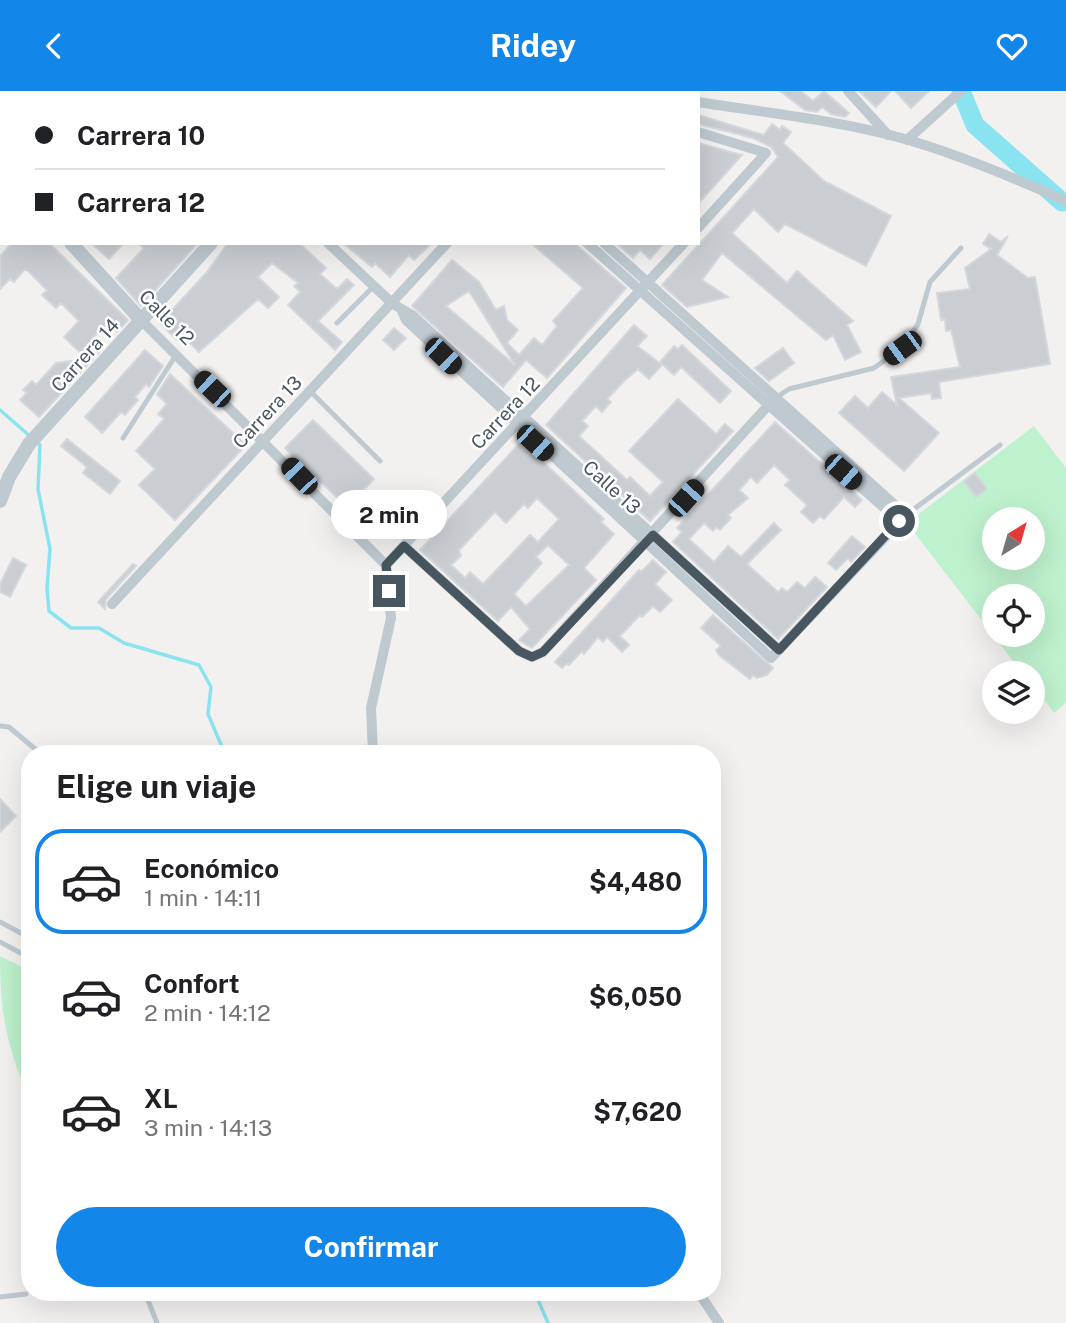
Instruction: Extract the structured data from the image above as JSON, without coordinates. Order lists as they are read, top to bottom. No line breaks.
{"streets":{"street":["Calle 12","Carrera 14","Carrera 13","Carrera 12","Calle 13"]},"crossings":[["Calle 12","Carrera 14"],["Calle 12","Carrera 13"],["Calle 12","Carrera 12"],["Carrera 13","Calle 13"],["Carrera 12","Calle 13"]],"north":"top right","page":{"header":"Ridey","banner":["Carrera 10","Carrera 12"],"bubble":"2 min","heading":"Elige un viaje","list":[{"name":"Económico","note":"1 min · 14:11","value":"$4,480"},{"name":"Confort","note":"2 min · 14:12","value":"$6,050"},{"name":"XL","note":"3 min · 14:13","value":"$7,620"}],"buttons":"Confirmar"}}
